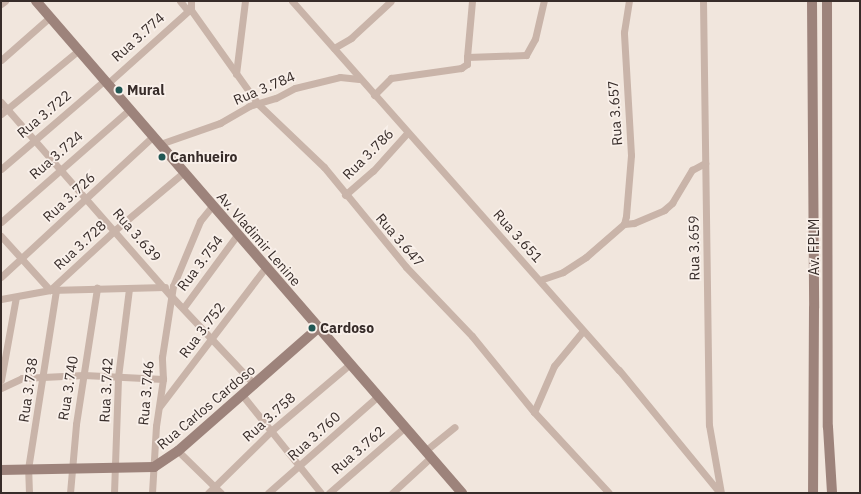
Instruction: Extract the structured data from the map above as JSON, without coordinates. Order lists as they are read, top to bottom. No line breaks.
{"streets":{"main road":["Av. Vladimir Lenine","Av. FPLM","Rua Carlos Cardoso"],"street":["Rua 3.774","Rua 3.784","Rua 3.657","Rua 3.722","Rua 3.786","Rua 3.724","Rua 3.726","Rua 3.639","Rua 3.651","Rua 3.647","Rua 3.728","Rua 3.659","Rua 3.754","Rua 3.752","Rua 3.740","Rua 3.738","Rua 3.742","Rua 3.746","Rua 3.758","Rua 3.760","Rua 3.762"]},"crossings":[["Rua 3.774","Rua 3.722"],["Rua 3.774","Av. Vladimir Lenine"],["Rua 3.774","Rua 3.647"],["Rua 3.784","Rua 3.651"],["Rua 3.784","Av. Vladimir Lenine"],["Rua 3.784","Rua 3.647"],["Rua 3.722","Rua 3.639"],["Rua 3.722","Av. Vladimir Lenine"],["Rua 3.786","Rua 3.651"],["Rua 3.786","Rua 3.647"],["Rua 3.724","Rua 3.639"],["Rua 3.724","Av. Vladimir Lenine"],["Rua 3.726","Rua 3.639"],["Rua 3.726","Av. Vladimir Lenine"],["Rua 3.639","Rua 3.728"],["Rua 3.639","Rua 3.754"],["Rua 3.639","Rua 3.752"],["Rua 3.639","Rua 3.746"],["Rua 3.639","Rua Carlos Cardoso"],["Rua 3.651","Rua 3.659"],["Av. Vladimir Lenine","Rua 3.728"],["Av. Vladimir Lenine","Rua 3.754"],["Av. Vladimir Lenine","Rua 3.752"],["Av. Vladimir Lenine","Rua 3.746"],["Av. Vladimir Lenine","Rua Carlos Cardoso"],["Av. Vladimir Lenine","Rua 3.758"],["Av. Vladimir Lenine","Rua 3.760"],["Av. Vladimir Lenine","Rua 3.762"],["Rua 3.728","Rua 3.738"],["Rua 3.752","Rua 3.746"],["Rua 3.740","Rua Carlos Cardoso"],["Rua 3.738","Rua Carlos Cardoso"],["Rua 3.742","Rua Carlos Cardoso"],["Rua 3.746","Rua Carlos Cardoso"]],"places":["Mural","Canhueiro","Cardoso"]}
